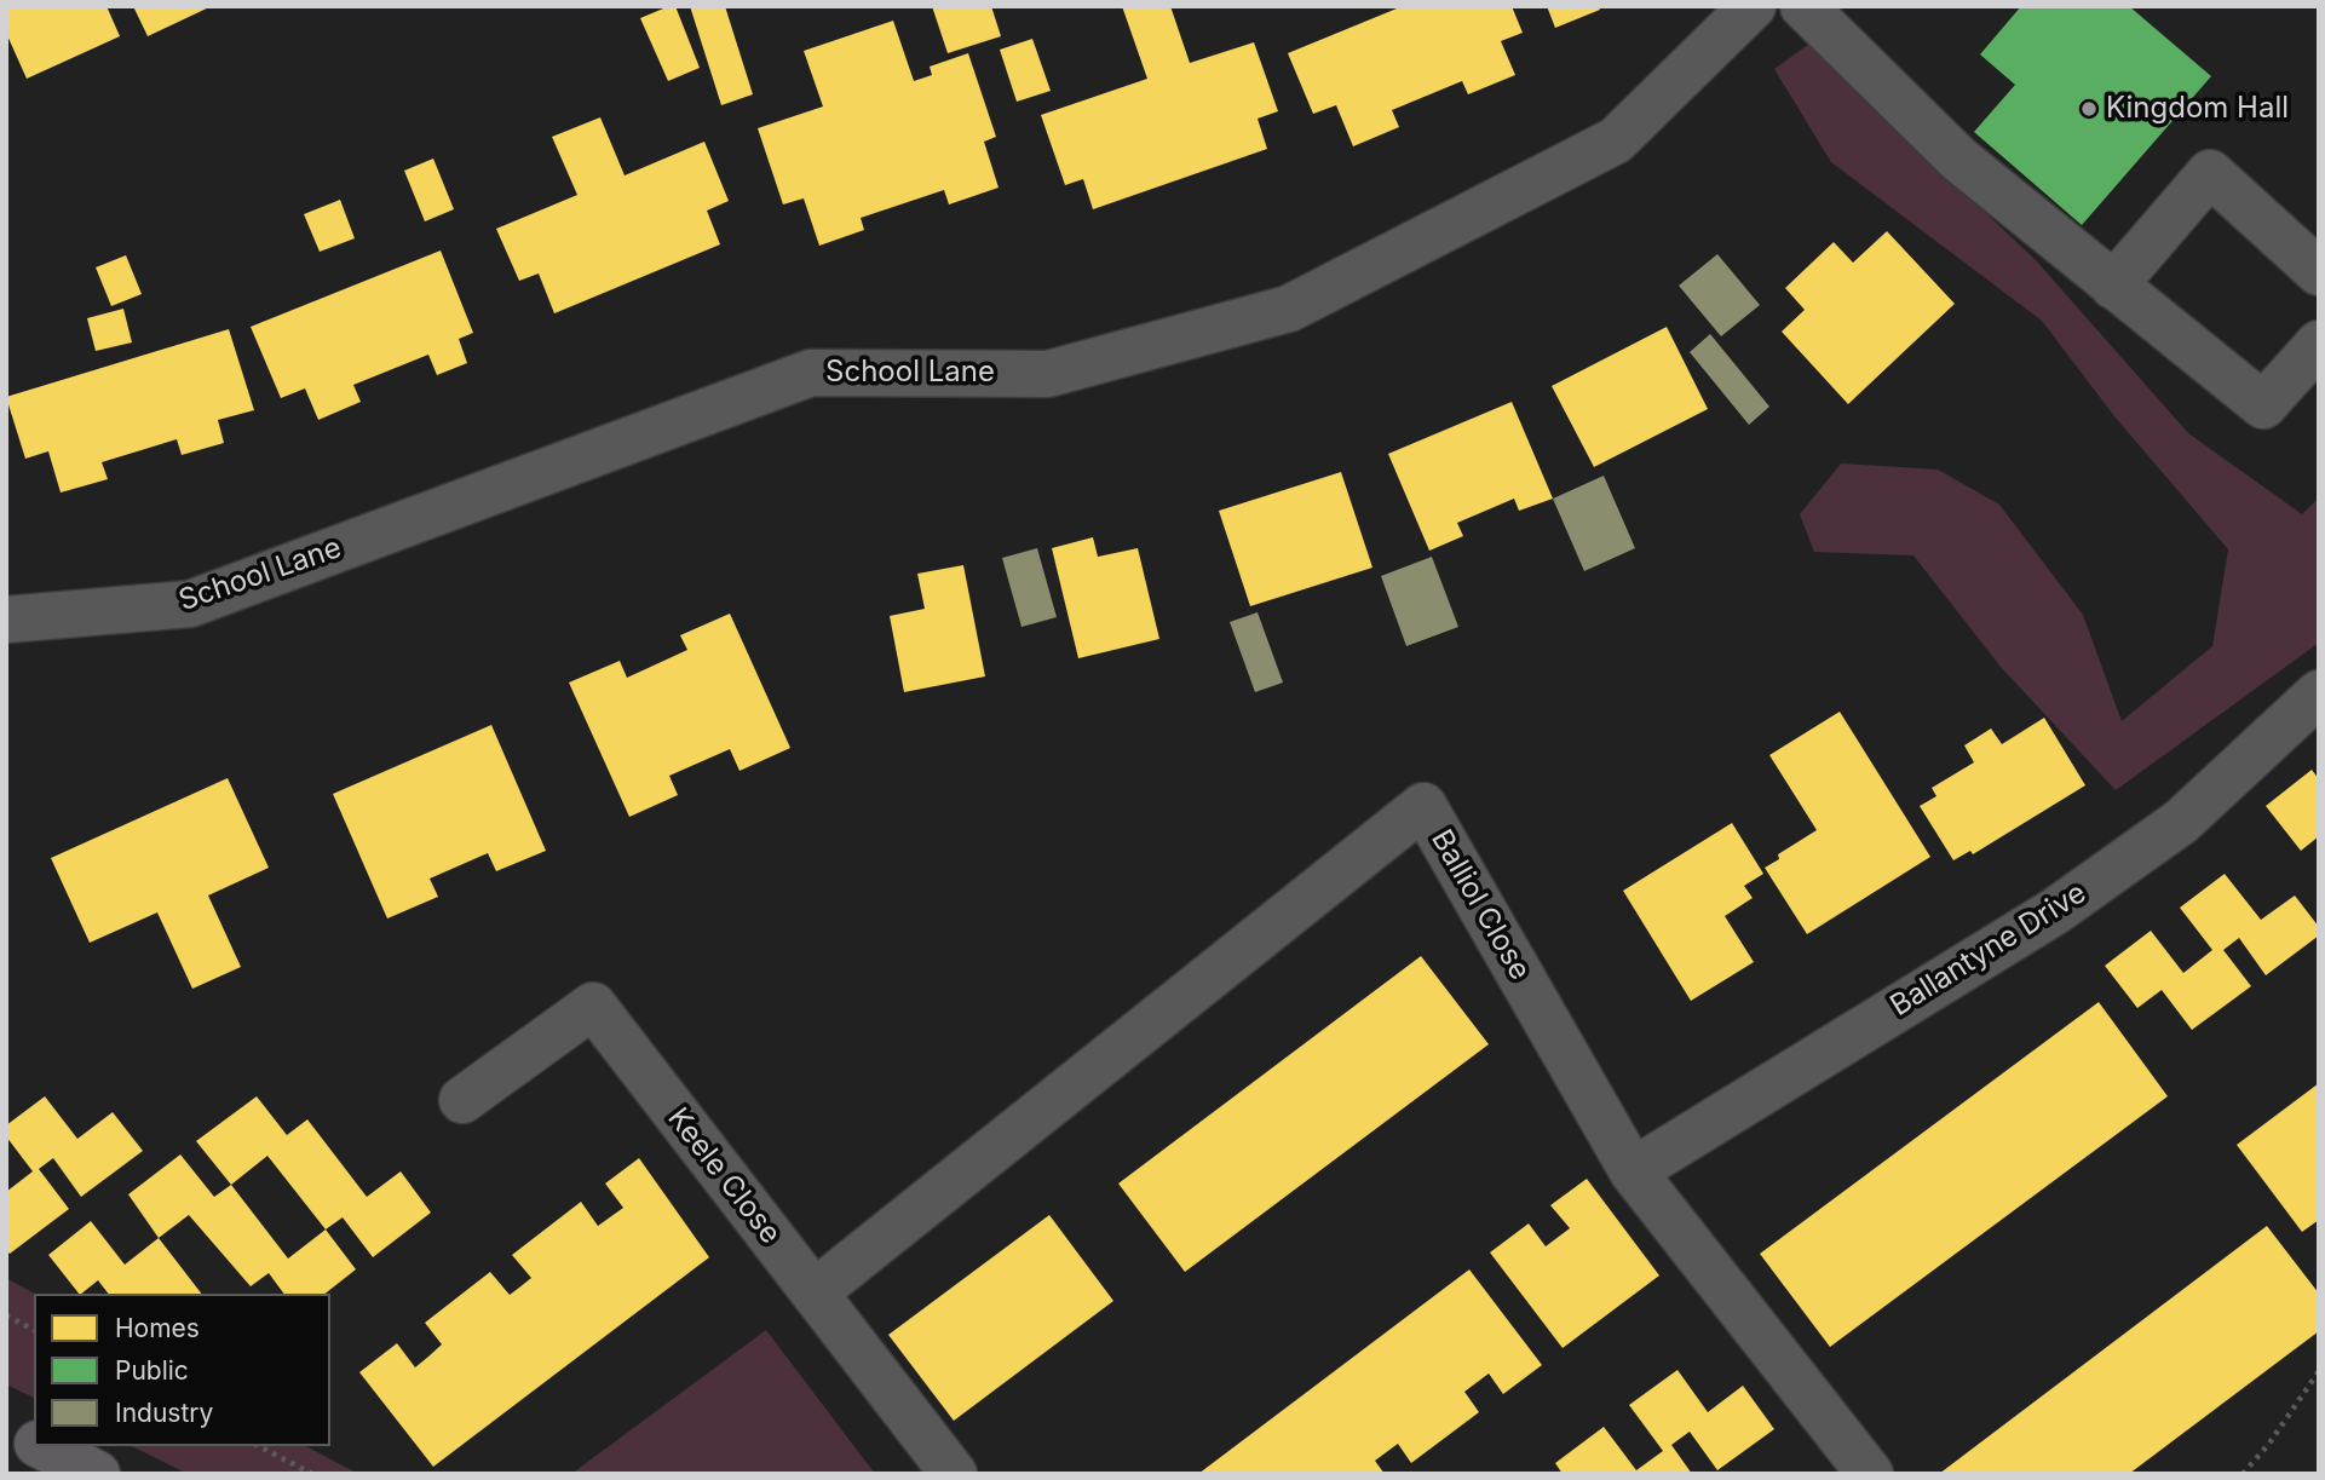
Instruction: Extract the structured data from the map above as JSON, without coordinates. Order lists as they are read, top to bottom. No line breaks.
{"streets":{"street":["School Lane","Balliol Close","Ballantyne Drive","Keele Close"]},"crossings":[["Balliol Close","Ballantyne Drive"],["Balliol Close","Keele Close"]],"places":["Kingdom Hall"],"legend":["Homes","Public","Industry"]}
